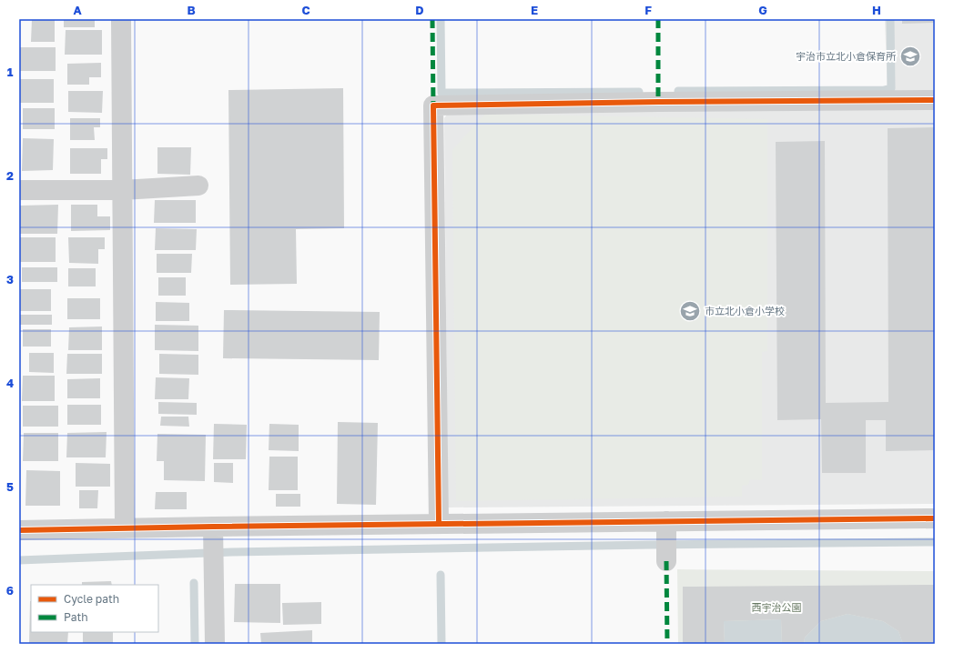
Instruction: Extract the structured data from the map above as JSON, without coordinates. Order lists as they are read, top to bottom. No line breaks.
{"parks":["西宇治公園"],"places":{"school or university":["宇治市立北小倉保育所","市立北小倉小学校"]},"legend":["Cycle path","Path"],"grid":{"columns":["A","B","C","D","E","F","G","H"],"rows":["1","2","3","4","5","6"]}}
